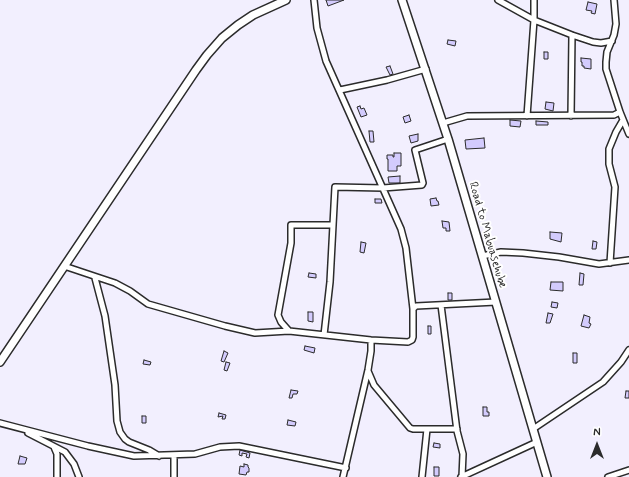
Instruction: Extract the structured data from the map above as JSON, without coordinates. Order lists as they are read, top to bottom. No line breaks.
{"streets":{"main road":["Road to Mabuasehube"]},"north":"top"}
